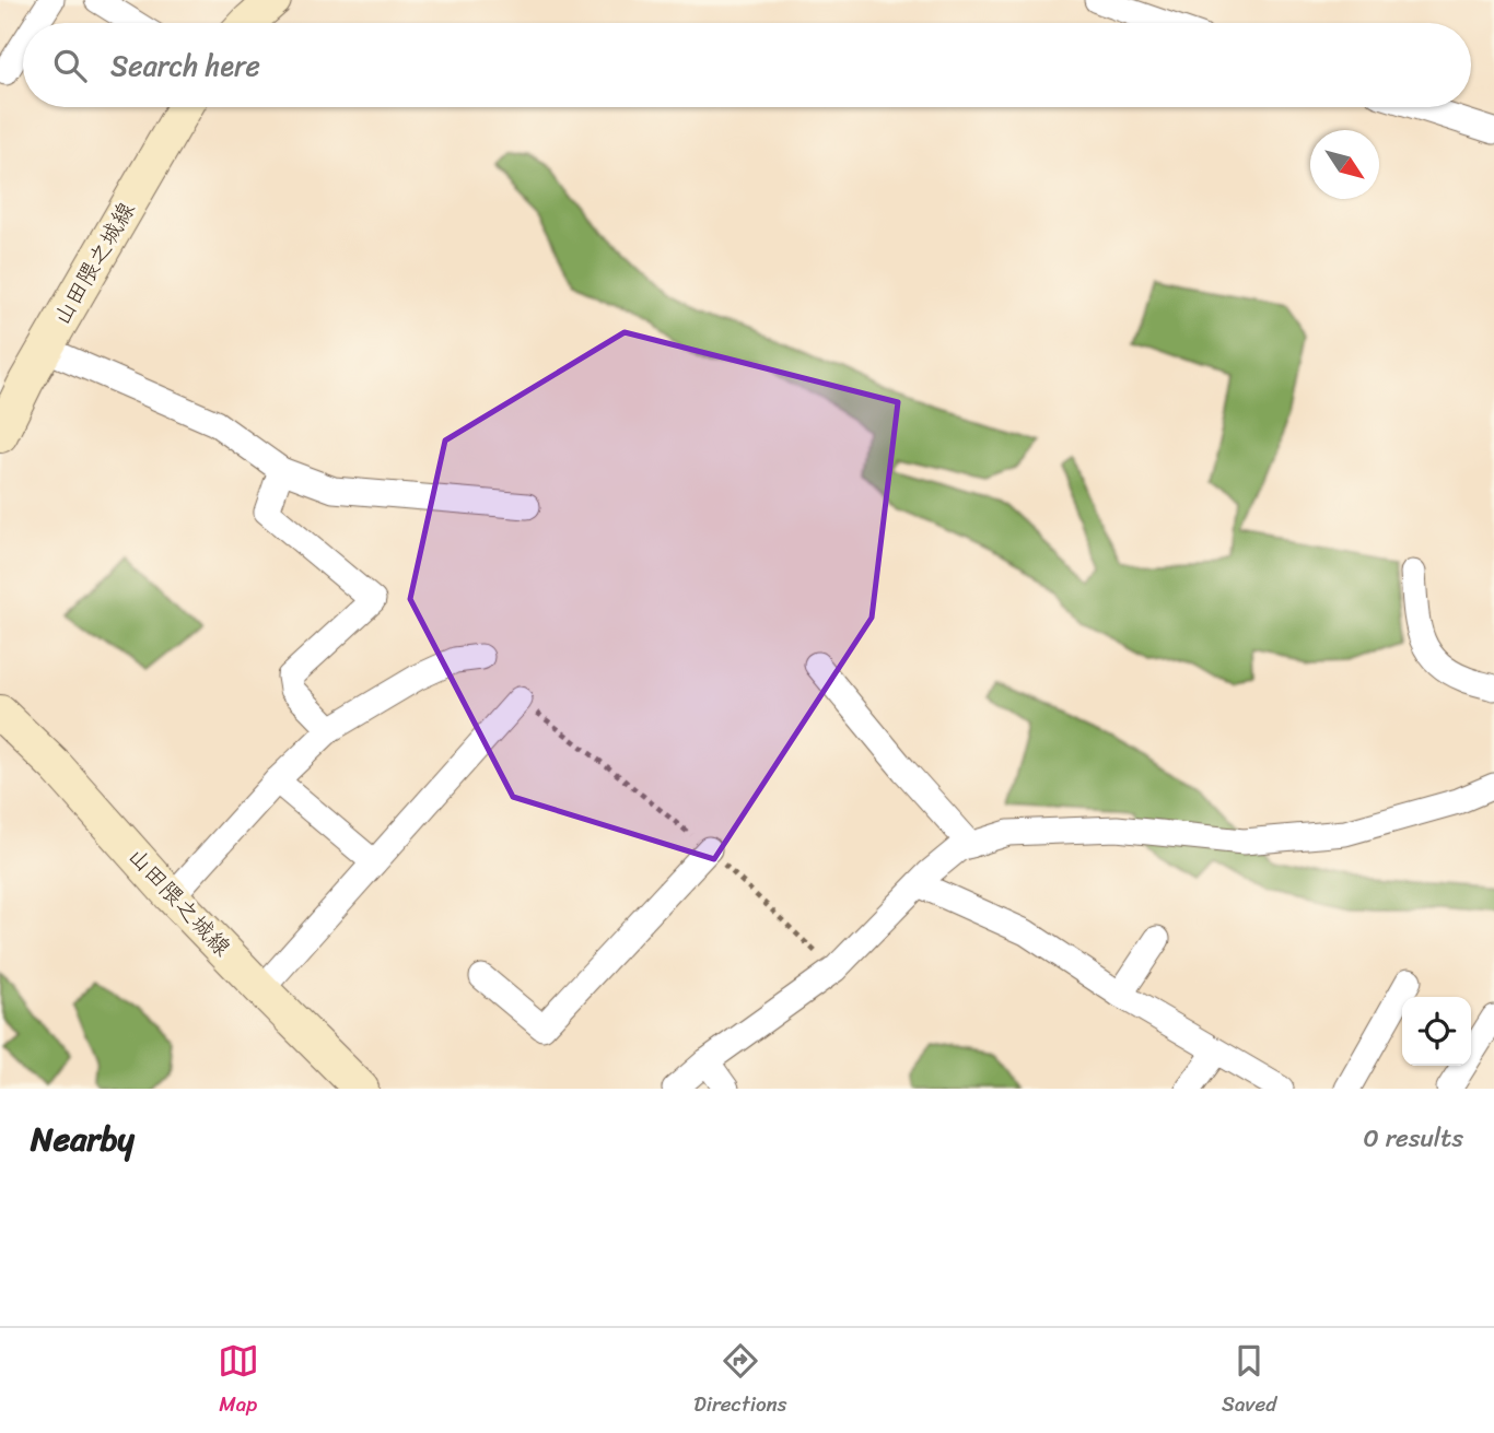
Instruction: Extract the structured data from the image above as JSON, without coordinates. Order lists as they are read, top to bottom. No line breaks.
{"streets":{"main road":["山田隈之城線"]},"north":"bottom right","page":{"search":"Search here","heading":["Nearby","0 results"],"nav":["Map","Directions","Saved"]}}
